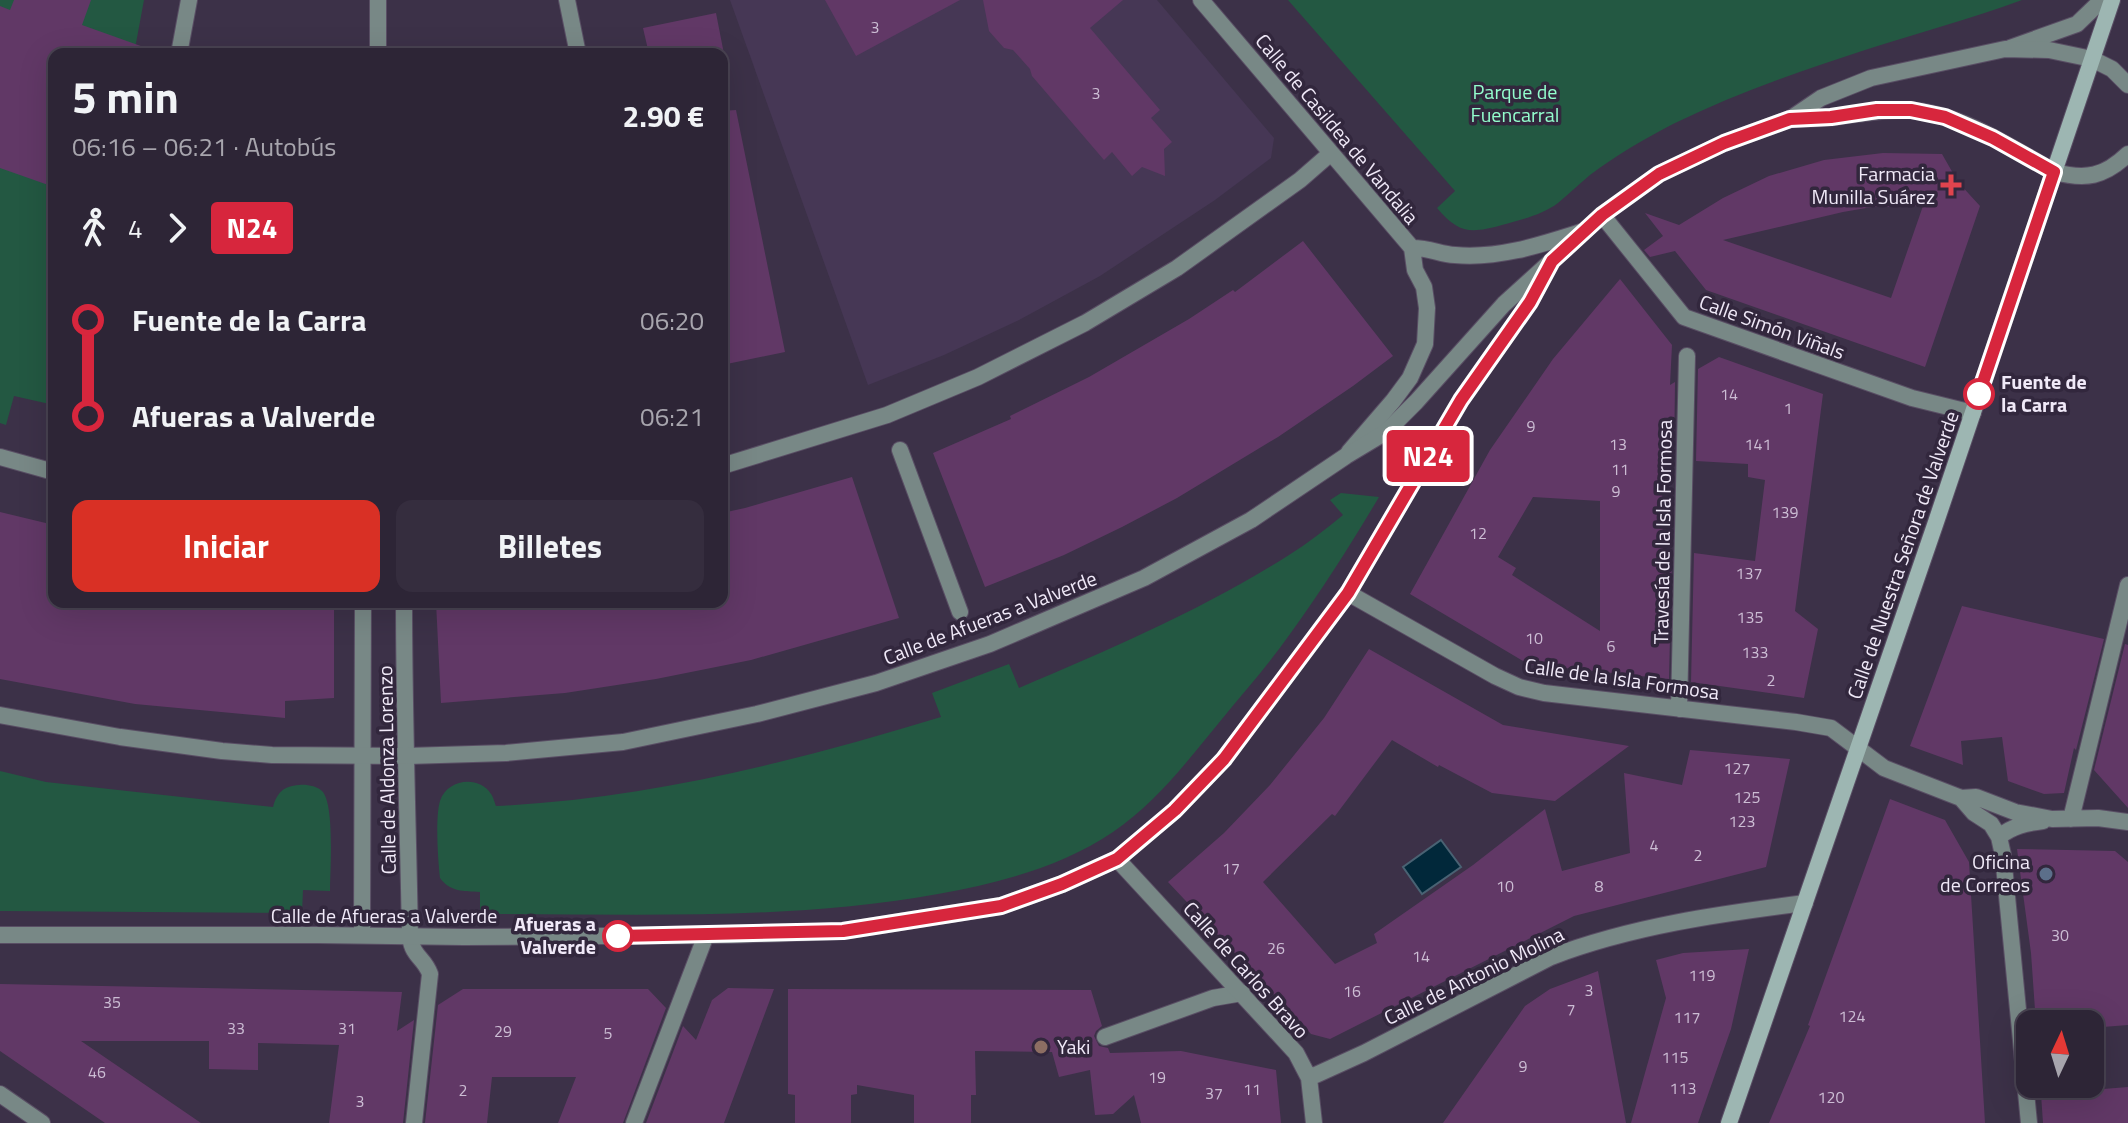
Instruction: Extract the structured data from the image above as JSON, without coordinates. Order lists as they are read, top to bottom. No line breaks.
{"streets":{"main road":["Calle de Nuestra Señora de Valverde"],"street":["Calle de Casildea de Vandalia","Calle Simón Viñals","Travesía de la Isla Formosa","Calle de Afueras a Valverde","Calle de la Isla Formosa","Calle de Aldonza Lorenzo","Calle de Carlos Bravo","Calle de Antonio Molina"]},"crossings":[["Calle de Casildea de Vandalia","Calle de Afueras a Valverde"],["Calle Simón Viñals","Calle de Nuestra Señora de Valverde"],["Calle Simón Viñals","Calle de Afueras a Valverde"],["Travesía de la Isla Formosa","Calle de la Isla Formosa"],["Calle de Nuestra Señora de Valverde","Calle de la Isla Formosa"],["Calle de Nuestra Señora de Valverde","Calle de Antonio Molina"],["Calle de Afueras a Valverde","Calle de la Isla Formosa"],["Calle de Afueras a Valverde","Calle de Aldonza Lorenzo"],["Calle de Afueras a Valverde","Calle de Carlos Bravo"],["Calle de Carlos Bravo","Calle de Antonio Molina"]],"parks":["Parque de Fuencarral"],"places":{"health":["Farmacia Munilla Suárez"],"other":["Fuente de la Carra","Oficina de Correos","Afueras a Valverde","Yaki"]},"lines":["bus line N24"],"house_numbers":["3","3","14","1","9","13","141","11","9","139","12","137","135","10","6","133","2","127","125","123","4","2","17","10","8","30","26","14","119","3","16","35","7","124","117","33","31","29","5","115","9","46","19","113","11","2","37","120","3"],"north":"top","page":{"on_map":"N24","heading":["5 min","06:16 – 06:21 · Autobús","2.90 €"],"legs":["4","N24"],"list":[{"name":"Fuente de la Carra","value":"06:20"},{"name":"Afueras a Valverde","value":"06:21"}],"buttons":["Iniciar","Billetes"]}}
